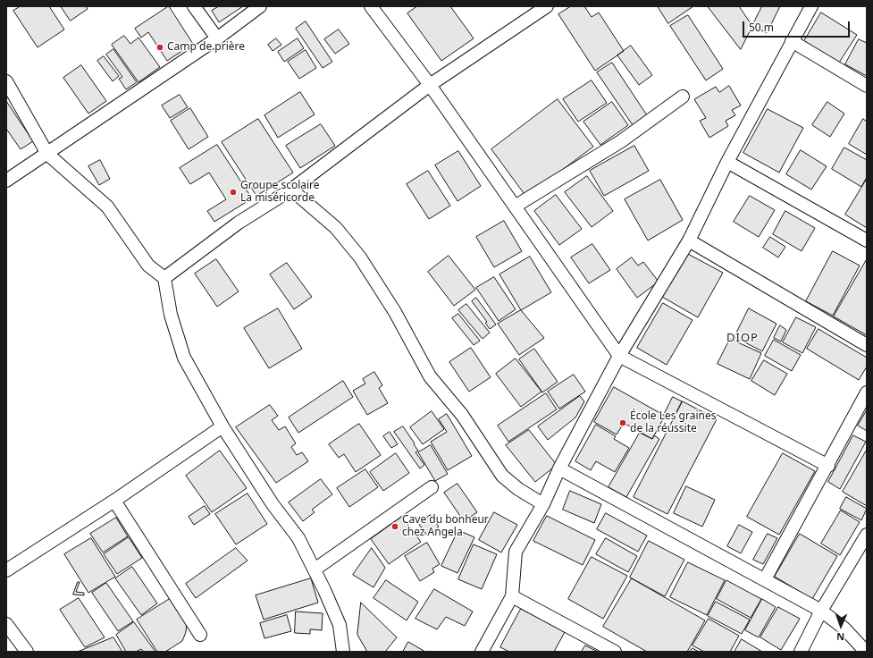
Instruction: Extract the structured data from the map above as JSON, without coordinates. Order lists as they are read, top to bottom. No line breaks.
{"districts":["DIOP"],"places":["Camp de prière","Groupe scolaire La miséricorde","École Les graines de la réussite","Cave du bonheur chez Angela"],"scale_bar":"50 m","north":"bottom"}
